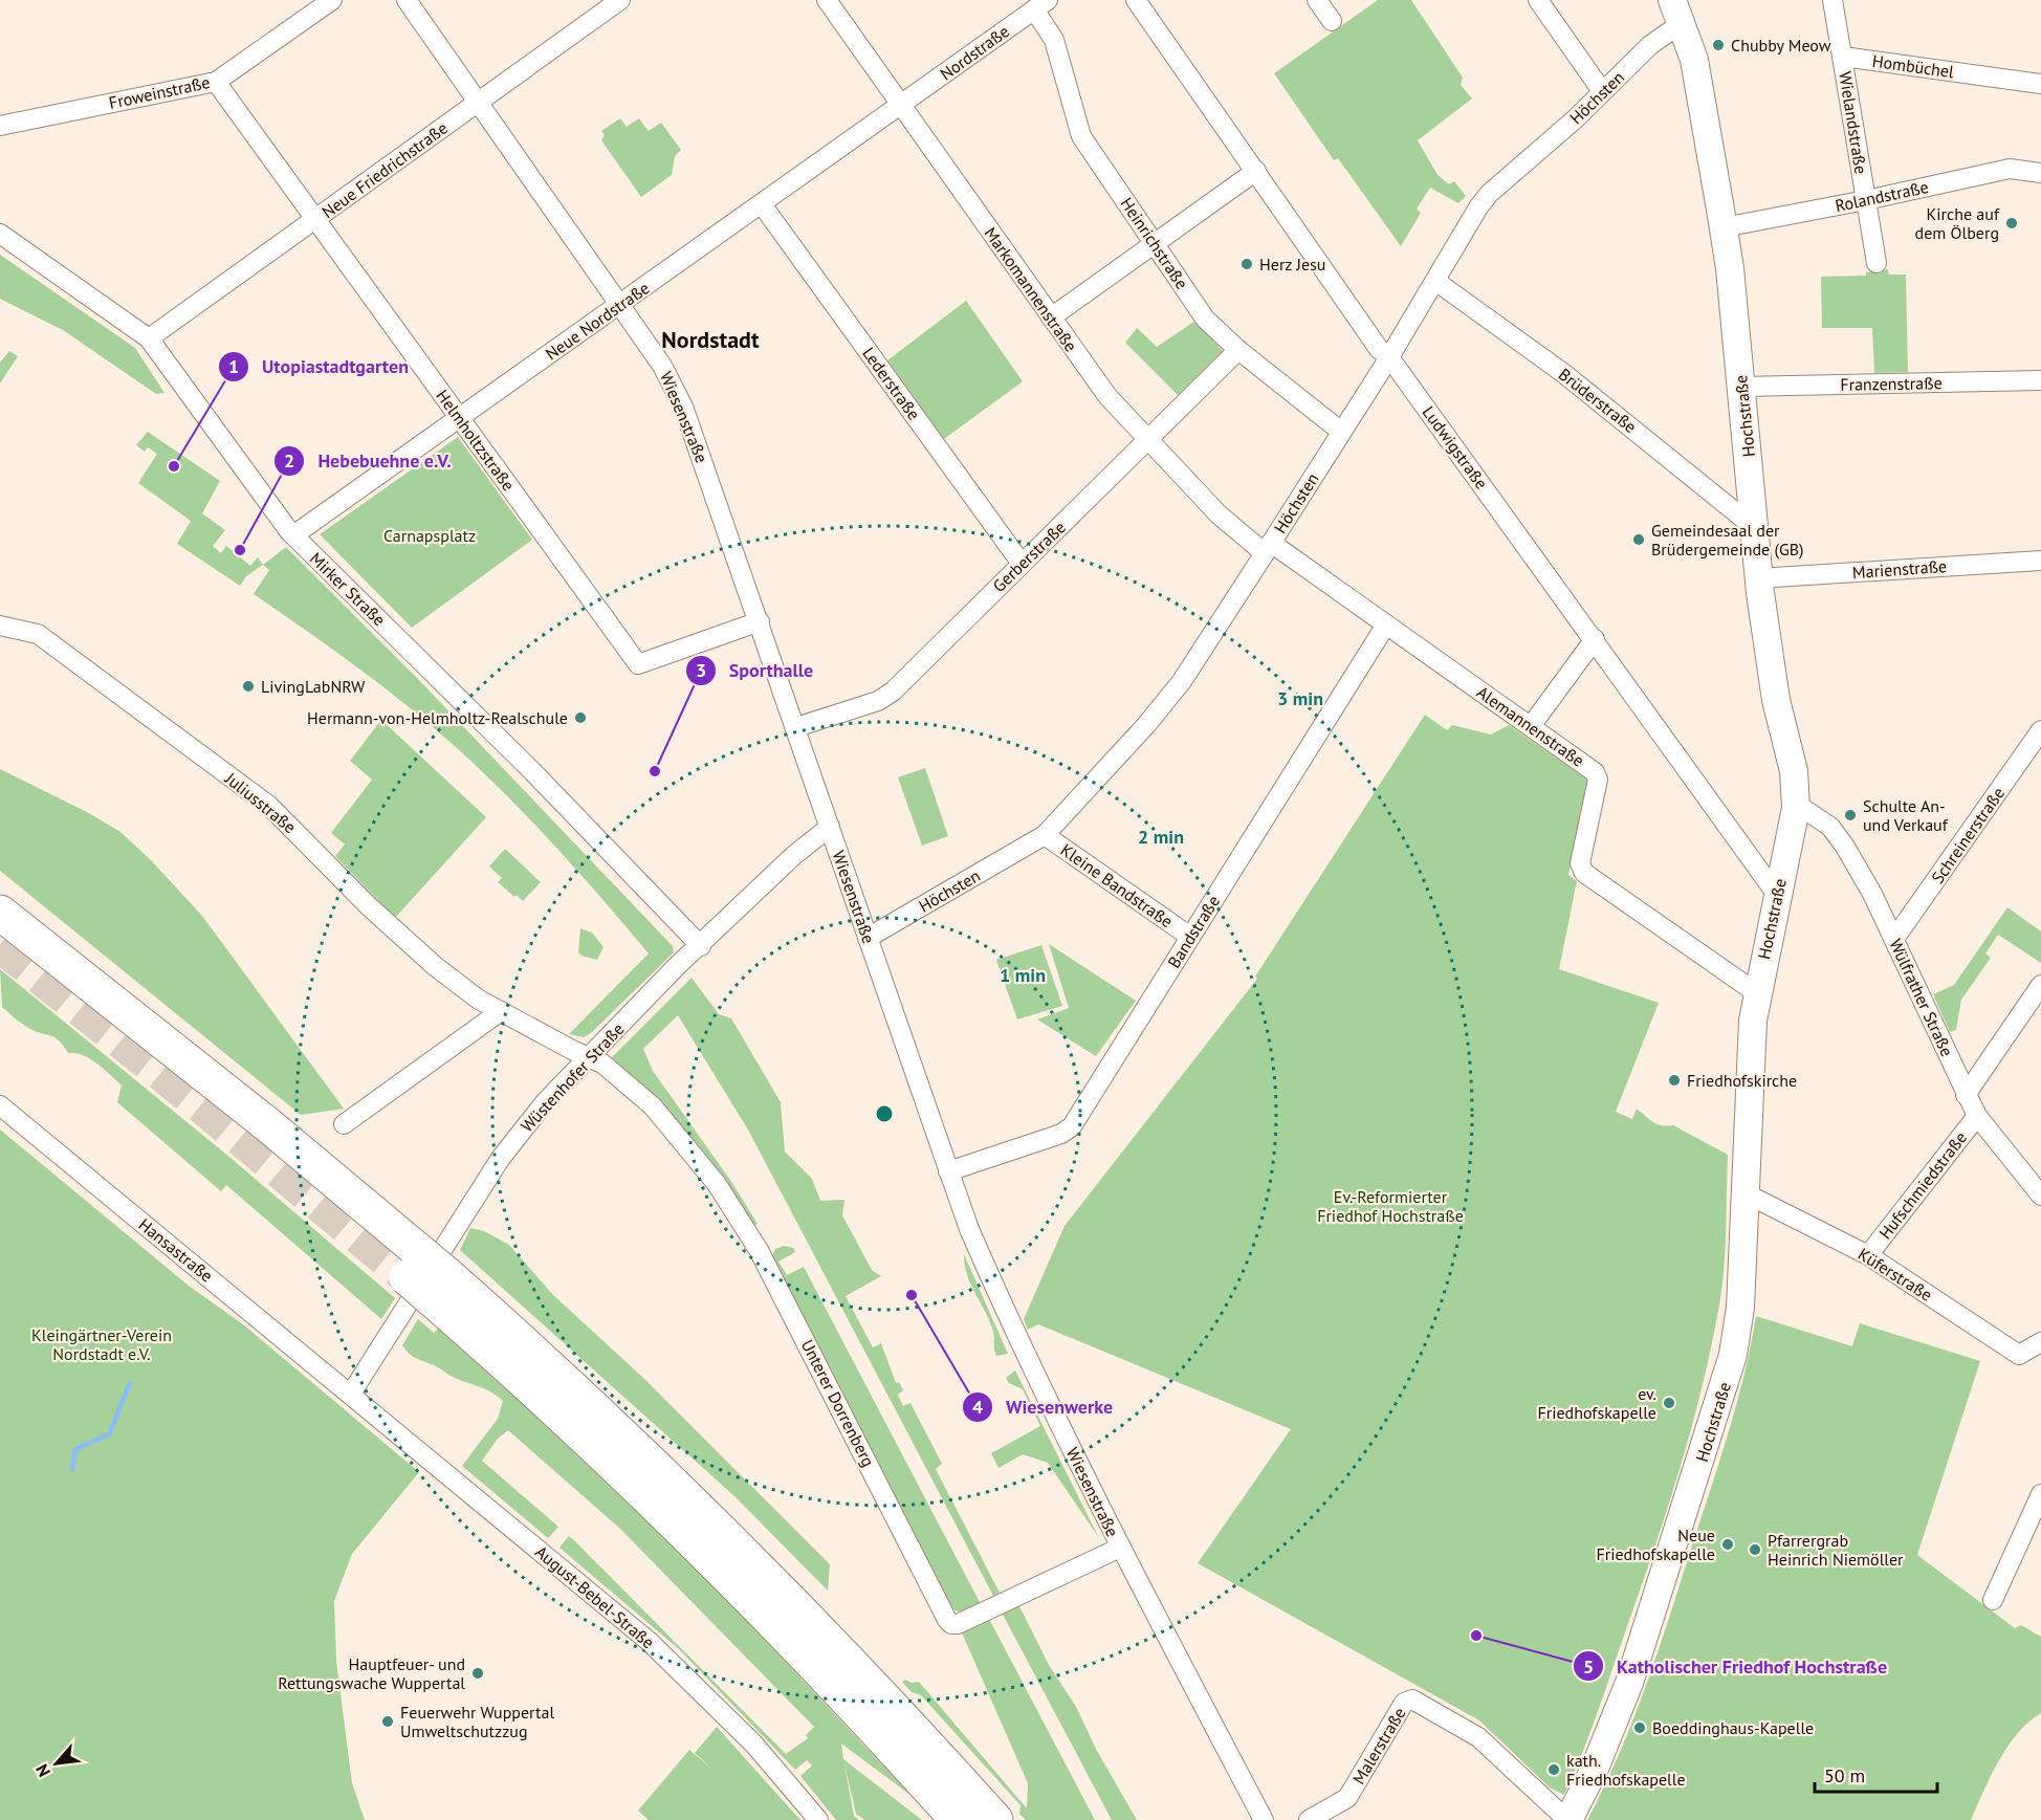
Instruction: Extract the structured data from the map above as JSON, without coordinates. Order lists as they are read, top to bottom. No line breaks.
{"streets":{"main road":["Hochstraße"],"street":["Nordstraße","Hombüchel","Froweinstraße","Höchsten","Wielandstraße","Neue Friedrichstraße","Rolandstraße","Heinrichstraße","Markomannenstraße","Neue Nordstraße","Lederstraße","Franzenstraße","Brüderstraße","Wiesenstraße","Helmholtzstraße","Ludwigstraße","Gerberstraße","Marienstraße","Mirker Straße","Alemannenstraße","Juliusstraße","Schreinerstraße","Kleine Bandstraße","Bandstraße","Wülfrather Straße","Wüstenhofer Straße","Hufschmiedstraße","Hansastraße","Küferstraße","Unterer Dorrenberg","August-Bebel-Straße","Malerstraße"]},"crossings":[["Nordstraße","Heinrichstraße"],["Nordstraße","Markomannenstraße"],["Nordstraße","Neue Nordstraße"],["Hombüchel","Wielandstraße"],["Froweinstraße","Helmholtzstraße"],["Höchsten","Heinrichstraße"],["Höchsten","Markomannenstraße"],["Höchsten","Brüderstraße"],["Höchsten","Hochstraße"],["Höchsten","Wiesenstraße"],["Höchsten","Ludwigstraße"],["Höchsten","Alemannenstraße"],["Höchsten","Kleine Bandstraße"],["Wielandstraße","Rolandstraße"],["Neue Friedrichstraße","Wiesenstraße"],["Neue Friedrichstraße","Helmholtzstraße"],["Neue Friedrichstraße","Mirker Straße"],["Rolandstraße","Hochstraße"],["Heinrichstraße","Gerberstraße"],["Markomannenstraße","Neue Nordstraße"],["Markomannenstraße","Gerberstraße"],["Markomannenstraße","Alemannenstraße"],["Neue Nordstraße","Lederstraße"],["Neue Nordstraße","Wiesenstraße"],["Neue Nordstraße","Helmholtzstraße"],["Neue Nordstraße","Mirker Straße"],["Lederstraße","Gerberstraße"],["Franzenstraße","Hochstraße"],["Brüderstraße","Hochstraße"],["Hochstraße","Ludwigstraße"],["Hochstraße","Marienstraße"],["Hochstraße","Alemannenstraße"],["Hochstraße","Wülfrather Straße"],["Hochstraße","Küferstraße"],["Hochstraße","Malerstraße"],["Wiesenstraße","Helmholtzstraße"],["Wiesenstraße","Gerberstraße"],["Wiesenstraße","Bandstraße"],["Wiesenstraße","Wüstenhofer Straße"],["Wiesenstraße","Unterer Dorrenberg"],["Mirker Straße","Wüstenhofer Straße"],["Alemannenstraße","Bandstraße"],["Juliusstraße","Wüstenhofer Straße"],["Juliusstraße","Unterer Dorrenberg"],["Schreinerstraße","Wülfrather Straße"],["Kleine Bandstraße","Bandstraße"],["Wülfrather Straße","Hufschmiedstraße"],["Wüstenhofer Straße","Hansastraße"],["Wüstenhofer Straße","Unterer Dorrenberg"],["Wüstenhofer Straße","August-Bebel-Straße"],["Hufschmiedstraße","Küferstraße"],["Hansastraße","August-Bebel-Straße"]],"districts":["Nordstadt"],"parks":["Carnapsplatz","Ev.-Reformierter Friedhof Hochstraße","Kleingärtner-Verein Nordstadt e.V."],"places":["Chubby Meow","Kirche auf dem Ölberg","Herz Jesu","Utopiastadtgarten","Gemeindesaal der Brüdergemeinde (GB)","Hebebuehne e.V.","LivingLabNRW","Hermann-von-Helmholtz-Realschule","Sporthalle","Schulte An- und Verkauf","Friedhofskirche","Wiesenwerke","ev. Friedhofskapelle","Neue Friedhofskapelle","Pfarrergrab Heinrich Niemöller","Katholischer Friedhof Hochstraße","Hauptfeuer- und Rettungswache Wuppertal","Feuerwehr Wuppertal Umweltschutzzug","Boeddinghaus-Kapelle","kath. Friedhofskapelle"],"scale_bar":"50 m","north":"bottom left","rings":["3 min","2 min","1 min"]}
